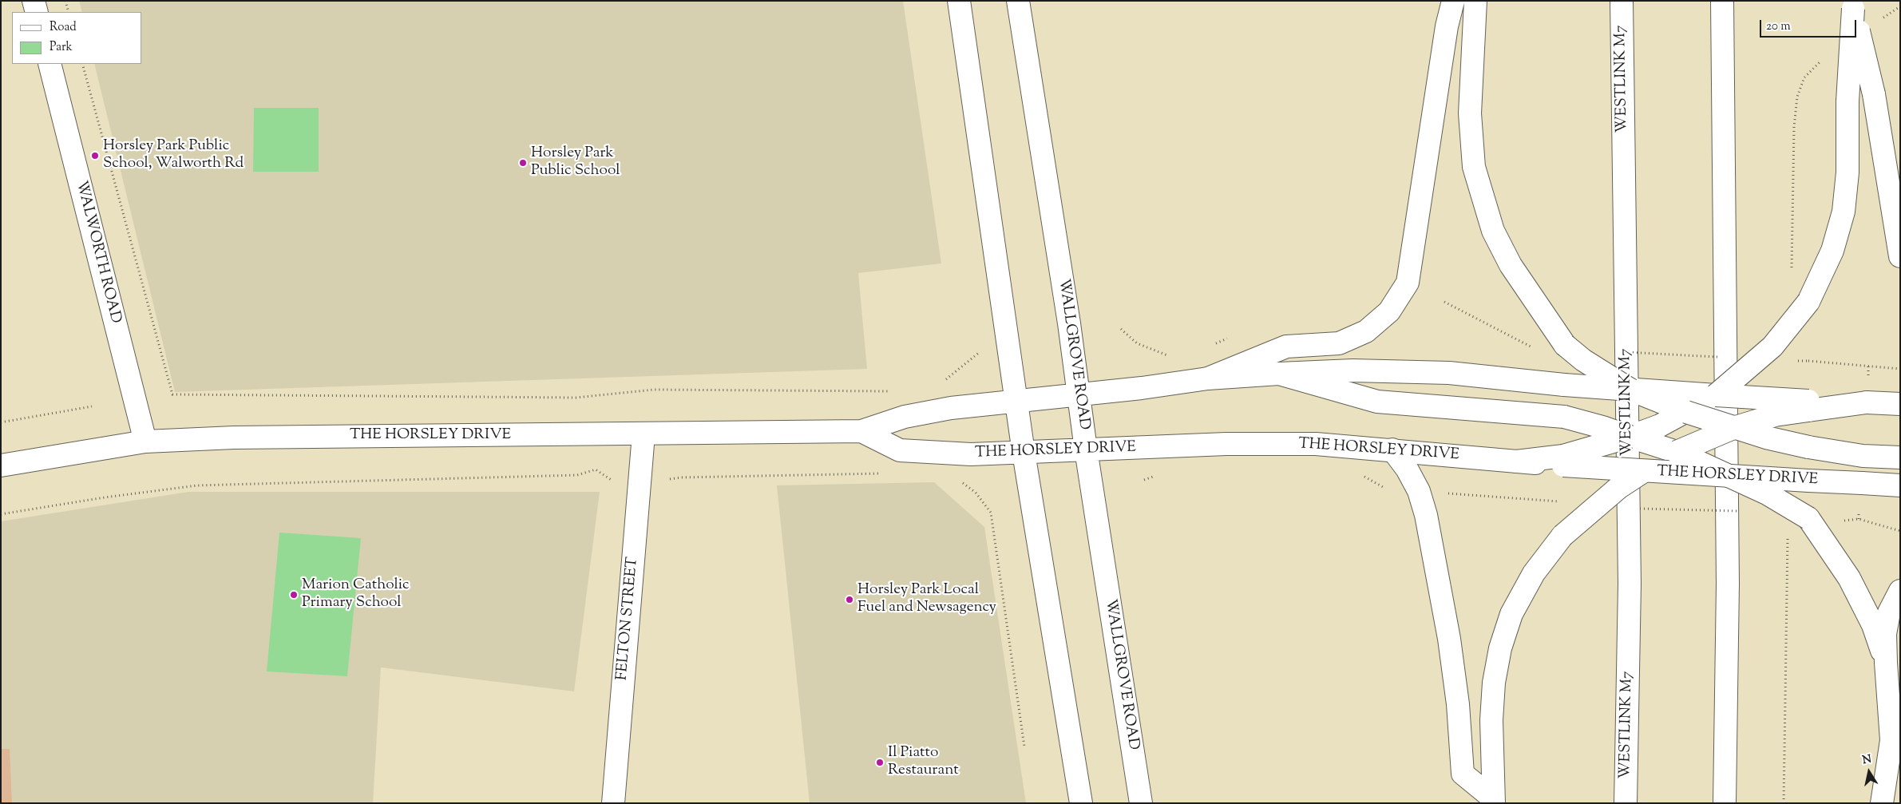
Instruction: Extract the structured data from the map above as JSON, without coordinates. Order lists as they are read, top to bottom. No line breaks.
{"streets":{"main road":["WESTLINK M7","WALWORTH ROAD","WALLGROVE ROAD","THE HORSLEY DRIVE","FELTON STREET"]},"crossings":[["WALWORTH ROAD","THE HORSLEY DRIVE"],["WALLGROVE ROAD","THE HORSLEY DRIVE"],["THE HORSLEY DRIVE","FELTON STREET"]],"places":["Horsley Park Public School, Walworth Rd","Horsley Park Public School","Marion Catholic Primary School","Horsley Park Local Fuel and Newsagency","Il Piatto Restaurant"],"legend":["Road","Park"],"scale_bar":"20 m","north":"top"}
